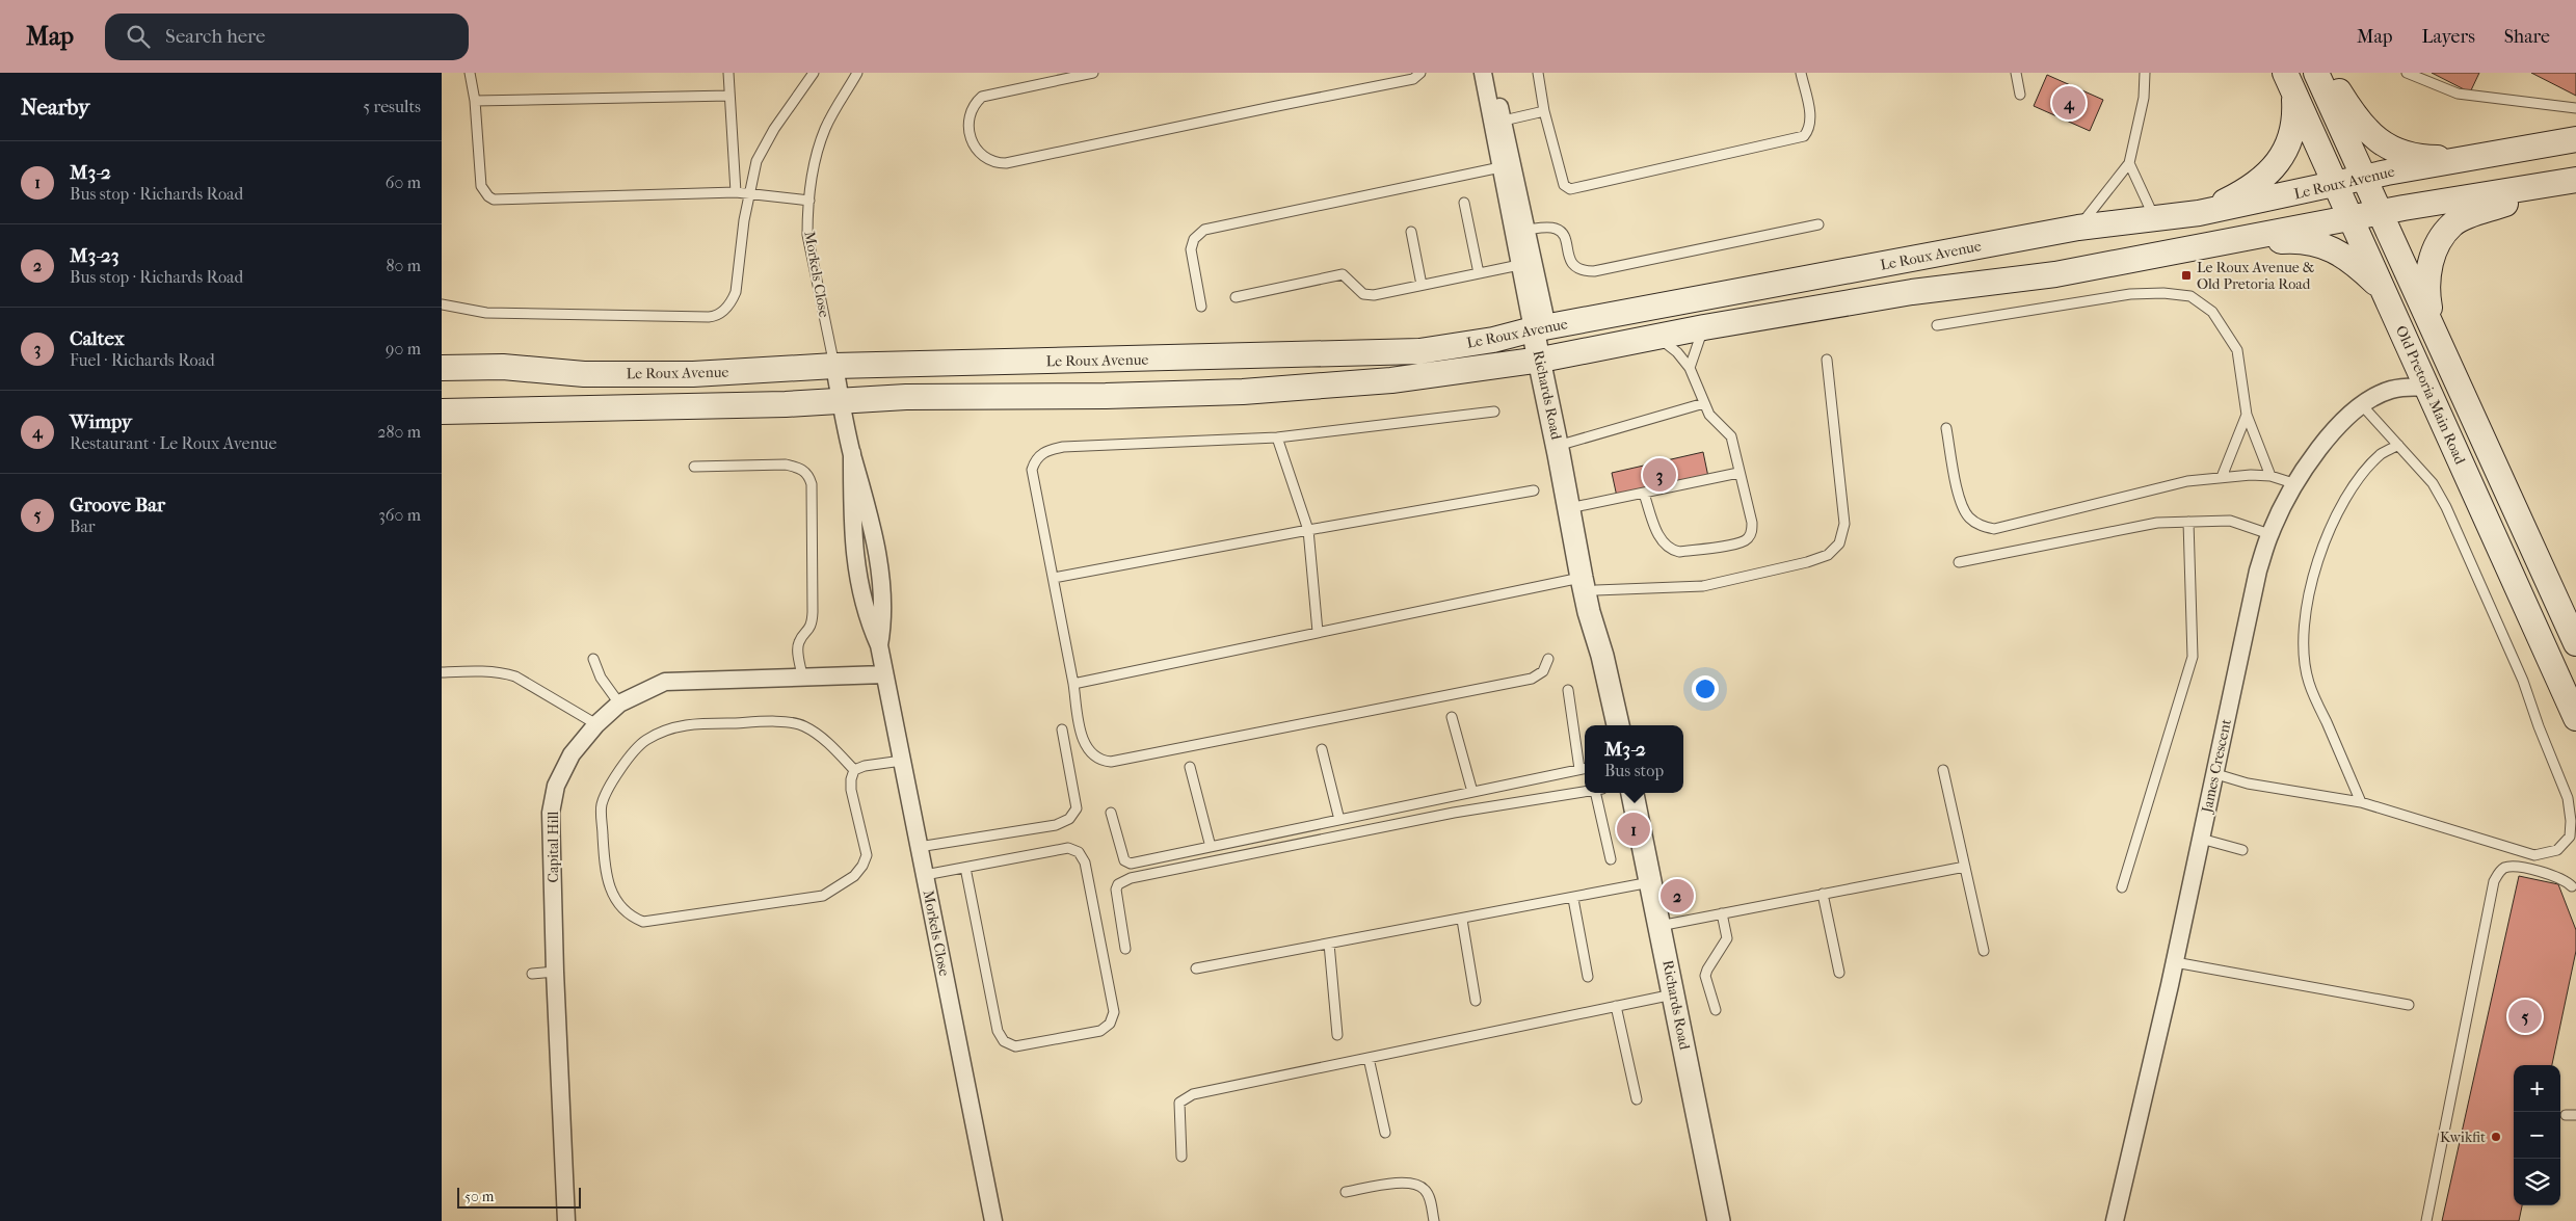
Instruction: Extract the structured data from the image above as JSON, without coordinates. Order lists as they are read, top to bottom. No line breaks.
{"streets":{"main road":["Le Roux Avenue","Old Pretoria Main Road"],"street":["Morkels Close","Richards Road","James Crescent","Capital Hill"]},"crossings":[["Le Roux Avenue","Morkels Close"],["Le Roux Avenue","Richards Road"],["Le Roux Avenue","Old Pretoria Main Road"],["Morkels Close","Capital Hill"],["Old Pretoria Main Road","James Crescent"]],"places":{"transit":["Le Roux Avenue & Old Pretoria Road"],"other":["Kwikfit"]},"scale_bar":"50 m","page":{"header":"Map","search":"Search here","nav":["Map","Layers","Share"],"heading":["Nearby","5 results"],"pins":["4","3","1","2","5"],"list":[{"mark":"1","name":"M3-2","note":"Bus stop · Richards Road","value":"60 m"},{"mark":"2","name":"M3-23","note":"Bus stop · Richards Road","value":"80 m"},{"mark":"3","name":"Caltex","note":"Fuel · Richards Road","value":"90 m"},{"mark":"4","name":"Wimpy","note":"Restaurant · Le Roux Avenue","value":"280 m"},{"mark":"5","name":"Groove Bar","note":"Bar","value":"360 m"}],"popup":["M3-2","Bus stop"],"map_buttons":["+","−"],"scale":"50 m"}}
